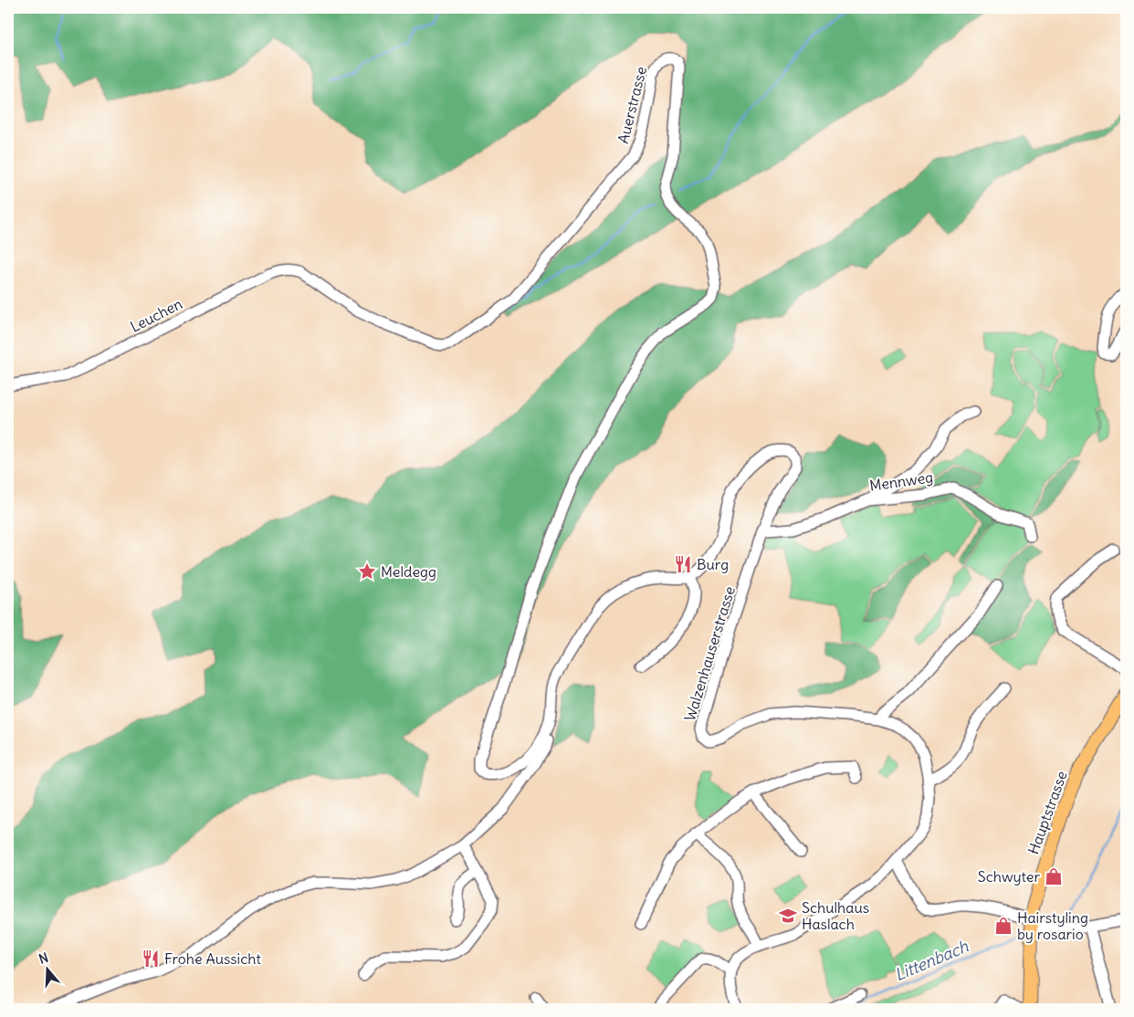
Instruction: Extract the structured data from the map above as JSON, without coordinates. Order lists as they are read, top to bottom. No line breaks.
{"streets":{"main road":["Hauptstrasse"],"street":["Auerstrasse","Leuchen","Mennweg","Walzenhauserstrasse"]},"crossings":[["Auerstrasse","Leuchen"],["Mennweg","Walzenhauserstrasse"]],"water":["Littenbach"],"places":{"restaurant":["Burg","Frohe Aussicht"],"place":["Meldegg"],"shop":["Schwyter","Hairstyling by rosario"],"school or university":["Schulhaus Haslach"]},"north":"top"}
